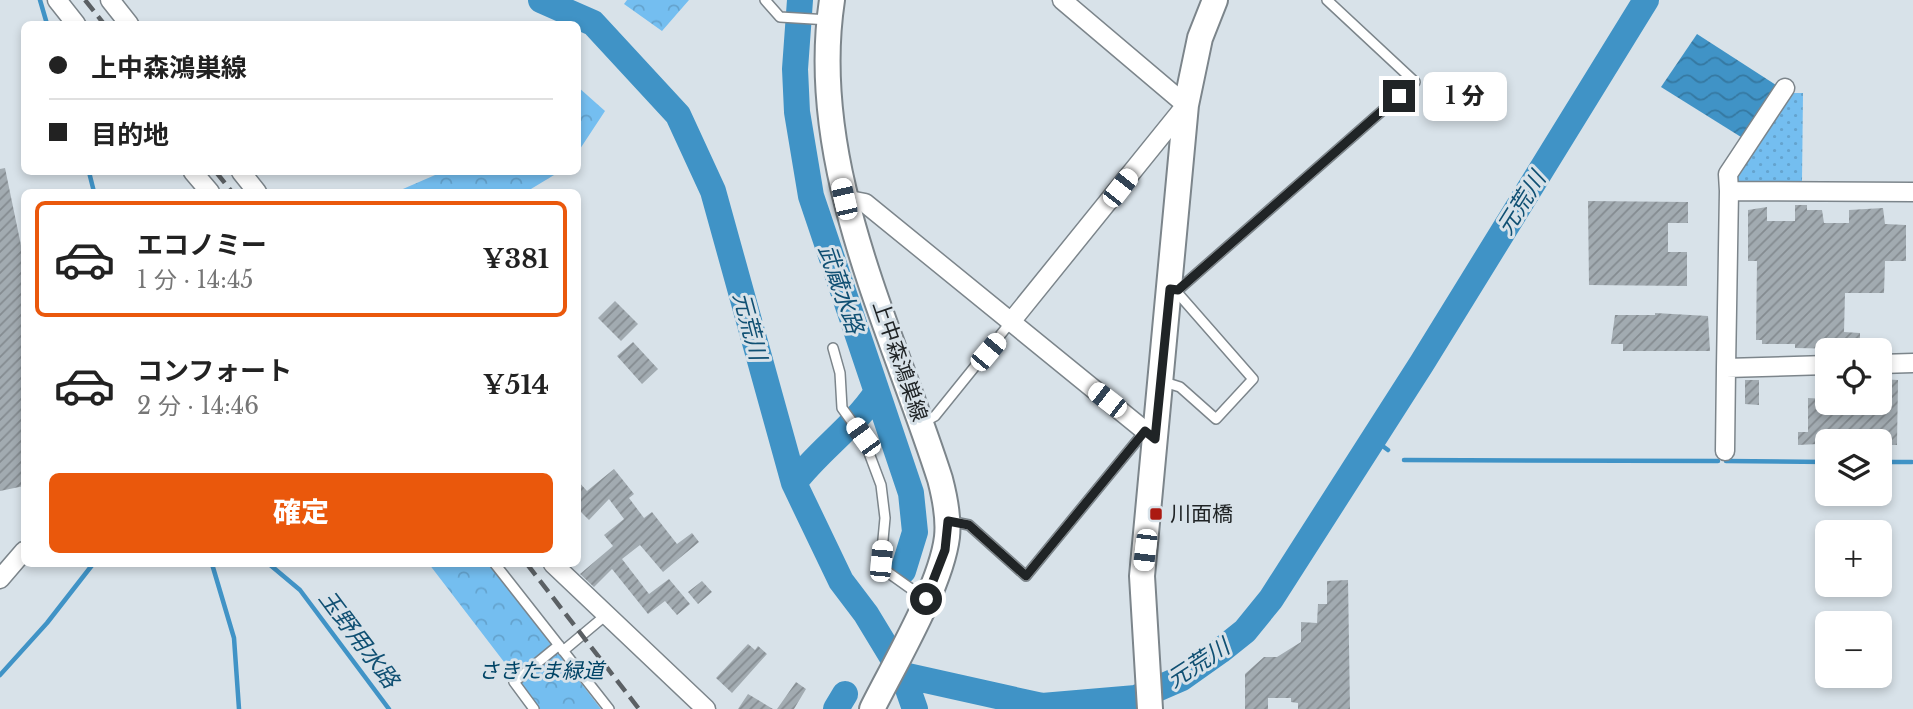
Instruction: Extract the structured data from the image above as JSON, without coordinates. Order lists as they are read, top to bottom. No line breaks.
{"streets":{"street":["上中森鴻巣線"]},"water":["元荒川","武蔵水路","玉野用水路"],"parks":["さきたま緑道"],"places":{"transit":["川面橋"]},"page":{"banner":["上中森鴻巣線","目的地"],"bubble":"1 分","list":[{"name":"エコノミー","note":"1 分 · 14:45","value":"¥381"},{"name":"コンフォート","note":"2 分 · 14:46","value":"¥514"}],"map_buttons":["+","−"],"buttons":"確定"}}
